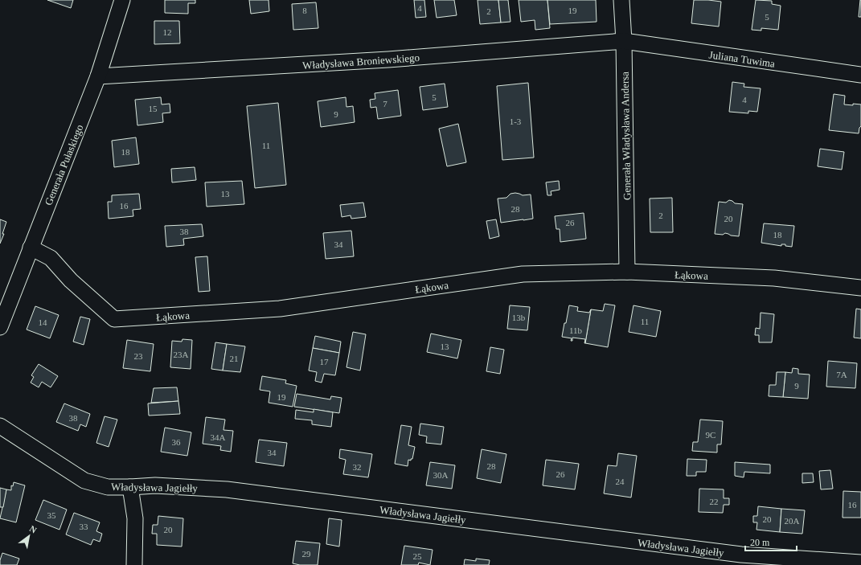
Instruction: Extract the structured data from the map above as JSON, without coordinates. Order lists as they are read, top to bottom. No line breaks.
{"streets":{"street":["Juliana Tuwima","Władysława Broniewskiego","Generała Władysława Andersa","Generała Pułaskiego","Łąkowa","Władysława Jagiełły"]},"crossings":[["Juliana Tuwima","Władysława Broniewskiego"],["Juliana Tuwima","Generała Władysława Andersa"],["Władysława Broniewskiego","Generała Władysława Andersa"],["Władysława Broniewskiego","Generała Pułaskiego"],["Generała Władysława Andersa","Łąkowa"],["Generała Pułaskiego","Łąkowa"]],"house_numbers":["4","8","19","2","5","12","5","4","7","15","9","1-3","11","18","13","16","28","2","20","26","38","18","34","13b","11","14","11b","13","23A","23","21","17","7A","9","19","38","9C","34A","36","34","28","32","26","30A","24","22","16","35","20","20A","33","20","29","25"],"scale_bar":"20 m","north":"top right"}
